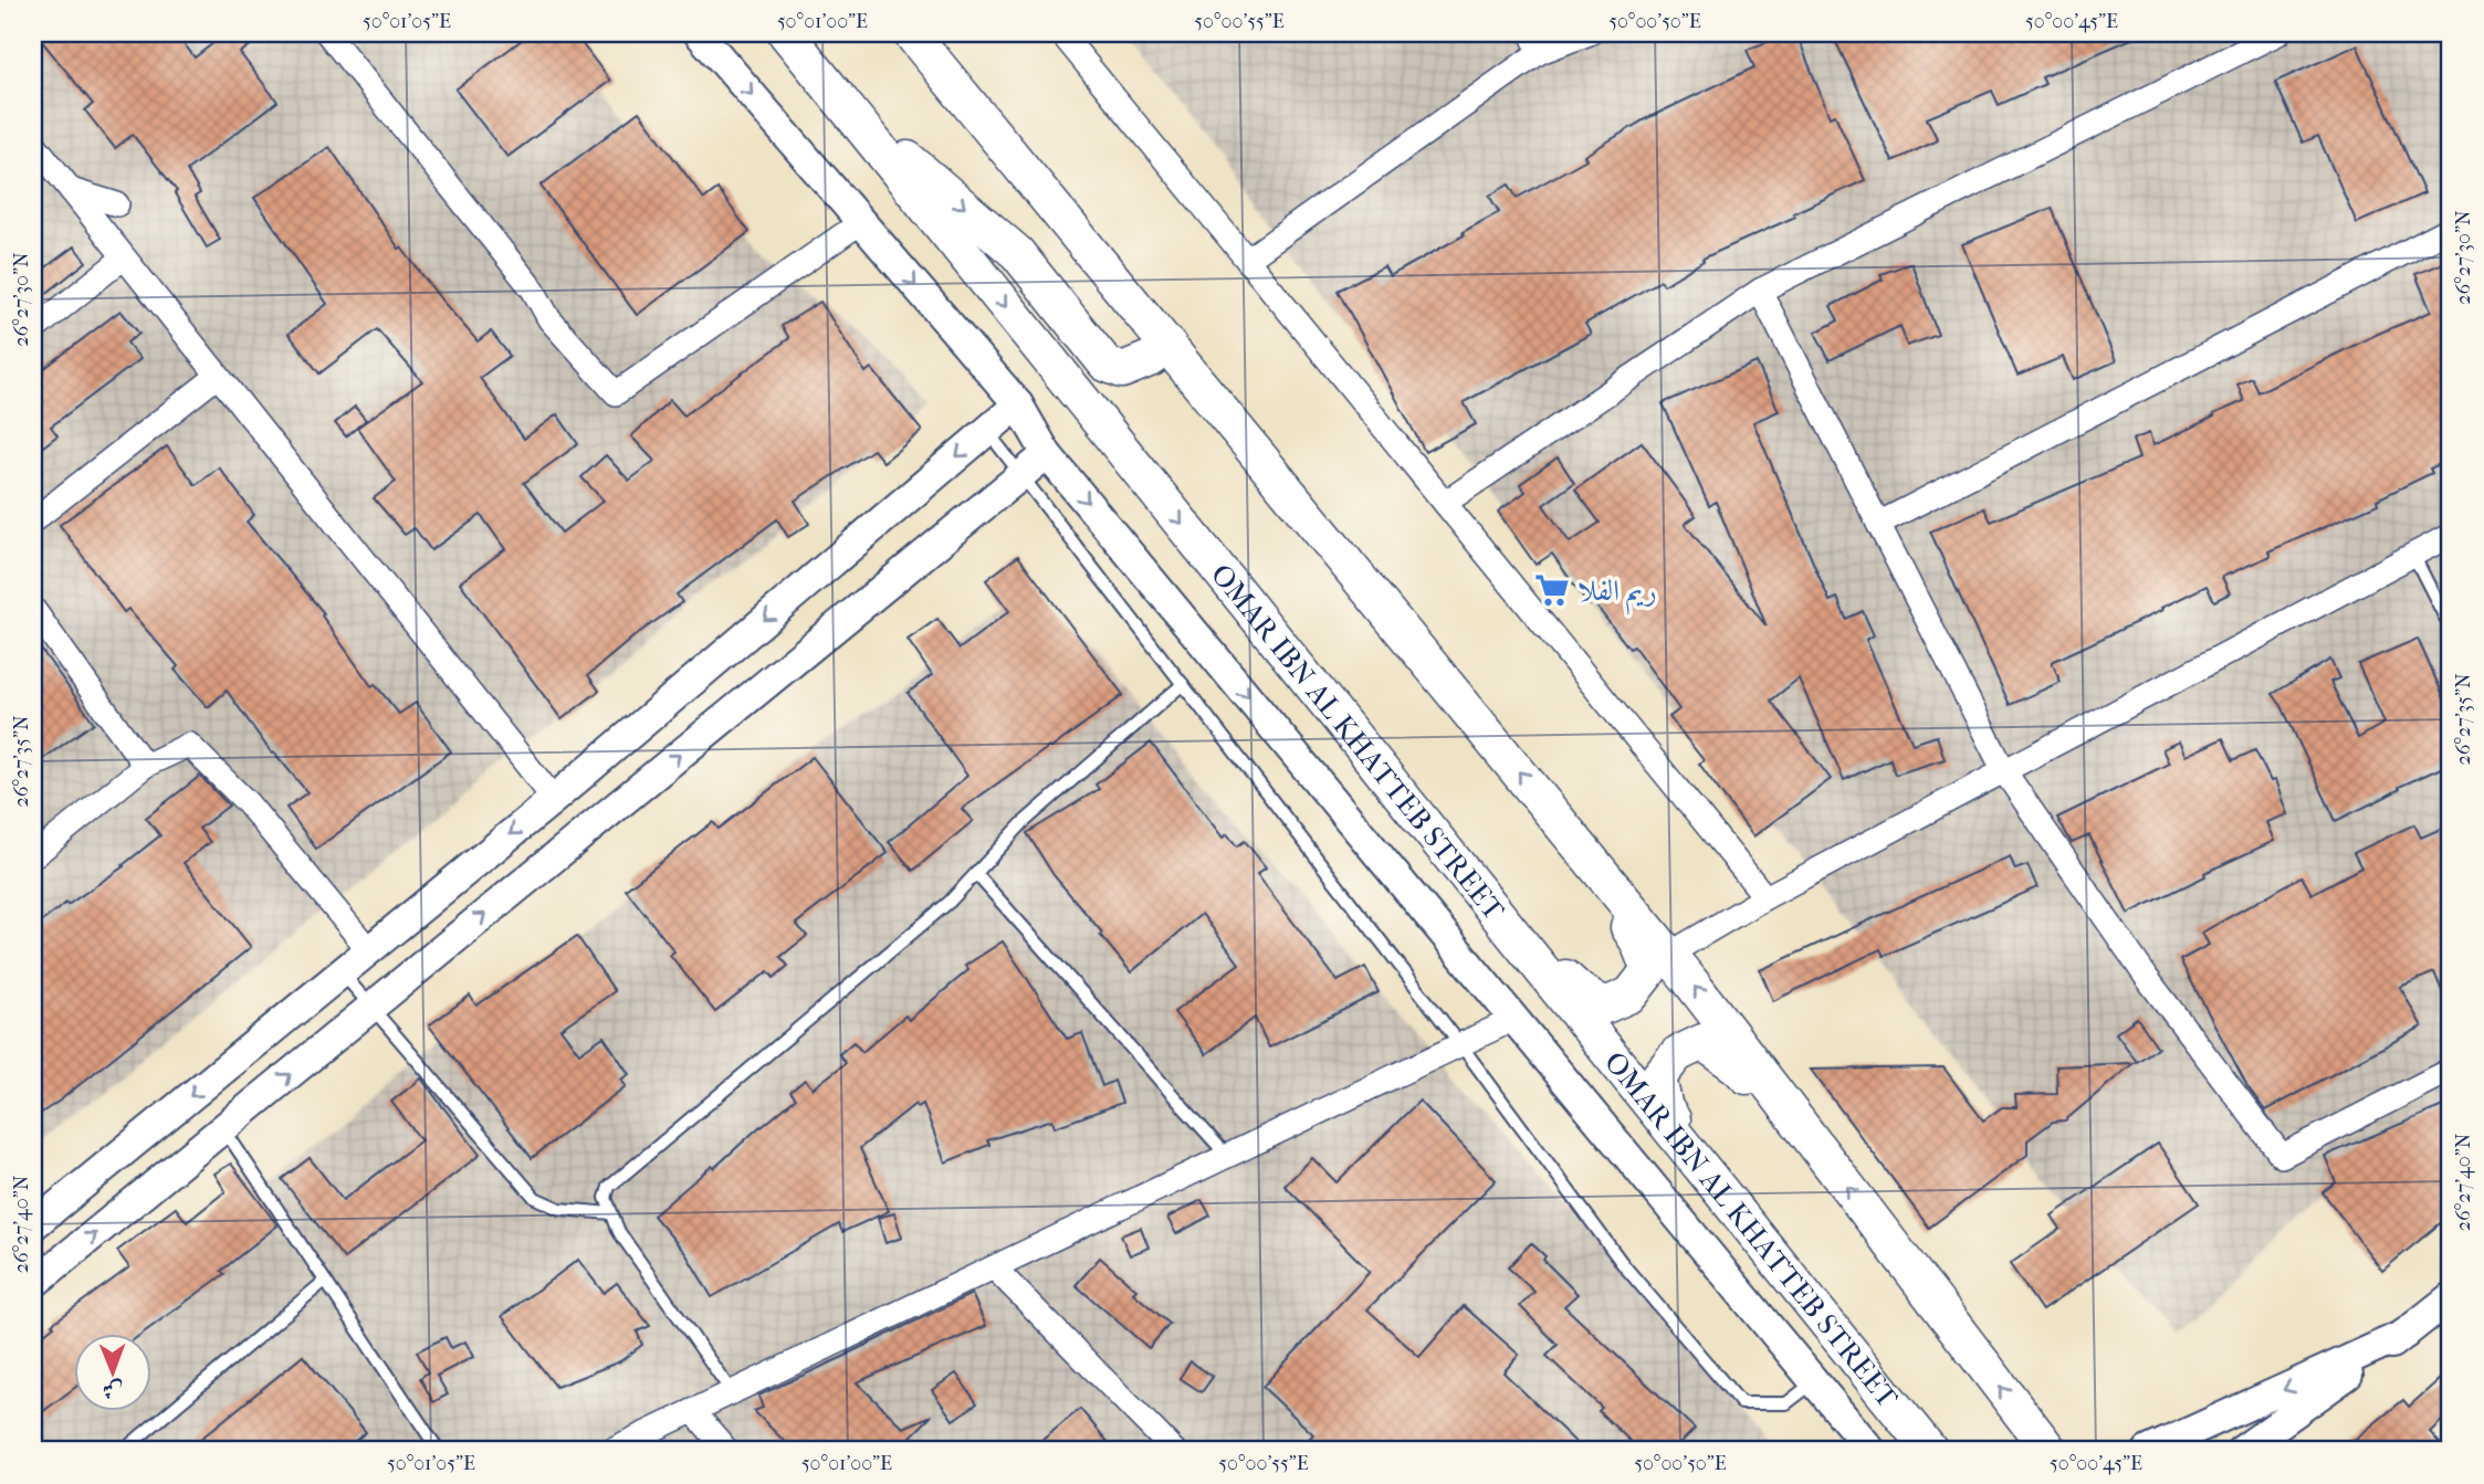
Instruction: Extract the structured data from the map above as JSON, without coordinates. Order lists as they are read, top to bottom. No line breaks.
{"streets":{"main road":["OMAR IBN AL KHATTEB STREET"]},"places":{"supermarket":["ريم الفلا"]},"north":"bottom","coordinates":["50°01'05\"E","50°01'00\"E","50°00'55\"E","50°00'50\"E","50°00'45\"E","26°27'30\"N","26°27'35\"N","26°27'40\"N"]}
